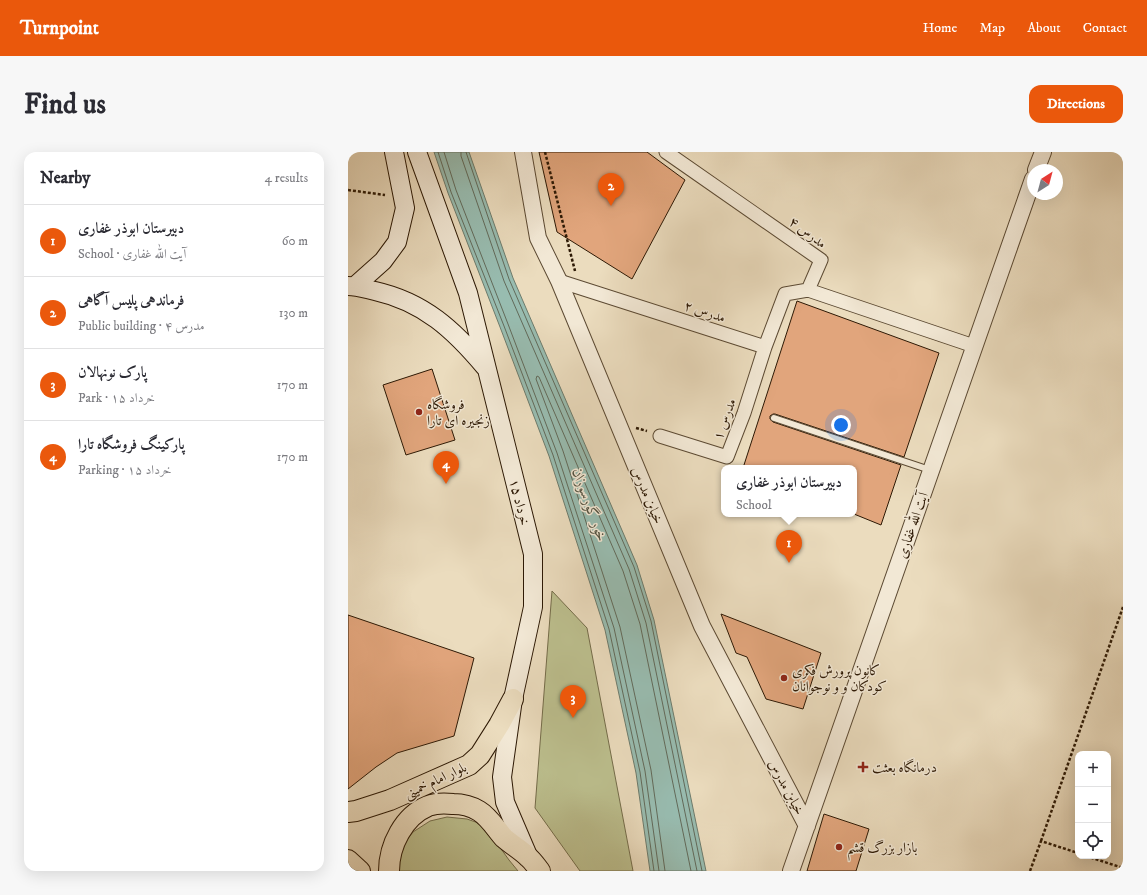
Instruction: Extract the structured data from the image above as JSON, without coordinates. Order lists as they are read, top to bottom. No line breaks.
{"streets":{"main road":["۱۵ خرداد","بلوار امام خمینی"],"street":["مدرس ۴","مدرس ۲","مدرس ۱","خیابن مدرس","آیت الله غفاری"]},"crossings":[["مدرس ۲","مدرس ۱"],["مدرس ۲","خیابن مدرس"],["خیابن مدرس","آیت الله غفاری"],["۱۵ خرداد","بلوار امام خمینی"]],"water":["خور گورسوزان"],"places":{"other":["فروشگاه زنجیره ای تارا","کانون پرورش فکری کودکان و و نوجوانان","بازار بزرگ قشم"],"health":["درمانگاه بعثت"]},"north":"top right","page":{"header":"Turnpoint","nav":["Home","Map","About","Contact"],"buttons":"Directions","title":"Find us","heading":["Nearby","4 results"],"pins":["2","4","1","3"],"list":[{"mark":"1","name":"دبیرستان ابوذر غفاری","note":"School · آیت الله غفاری","value":"60 m"},{"mark":"2","name":"فرماندهی پلیس آگاهی","note":"Public building · مدرس ۴","value":"130 m"},{"mark":"3","name":"پارک نونهالان","note":"Park · ۱۵ خرداد","value":"170 m"},{"mark":"4","name":"پارکینگ فروشگاه تارا","note":"Parking · ۱۵ خرداد","value":"170 m"}],"popup":["دبیرستان ابوذر غفاری","School"],"map_buttons":["+","−"]}}
